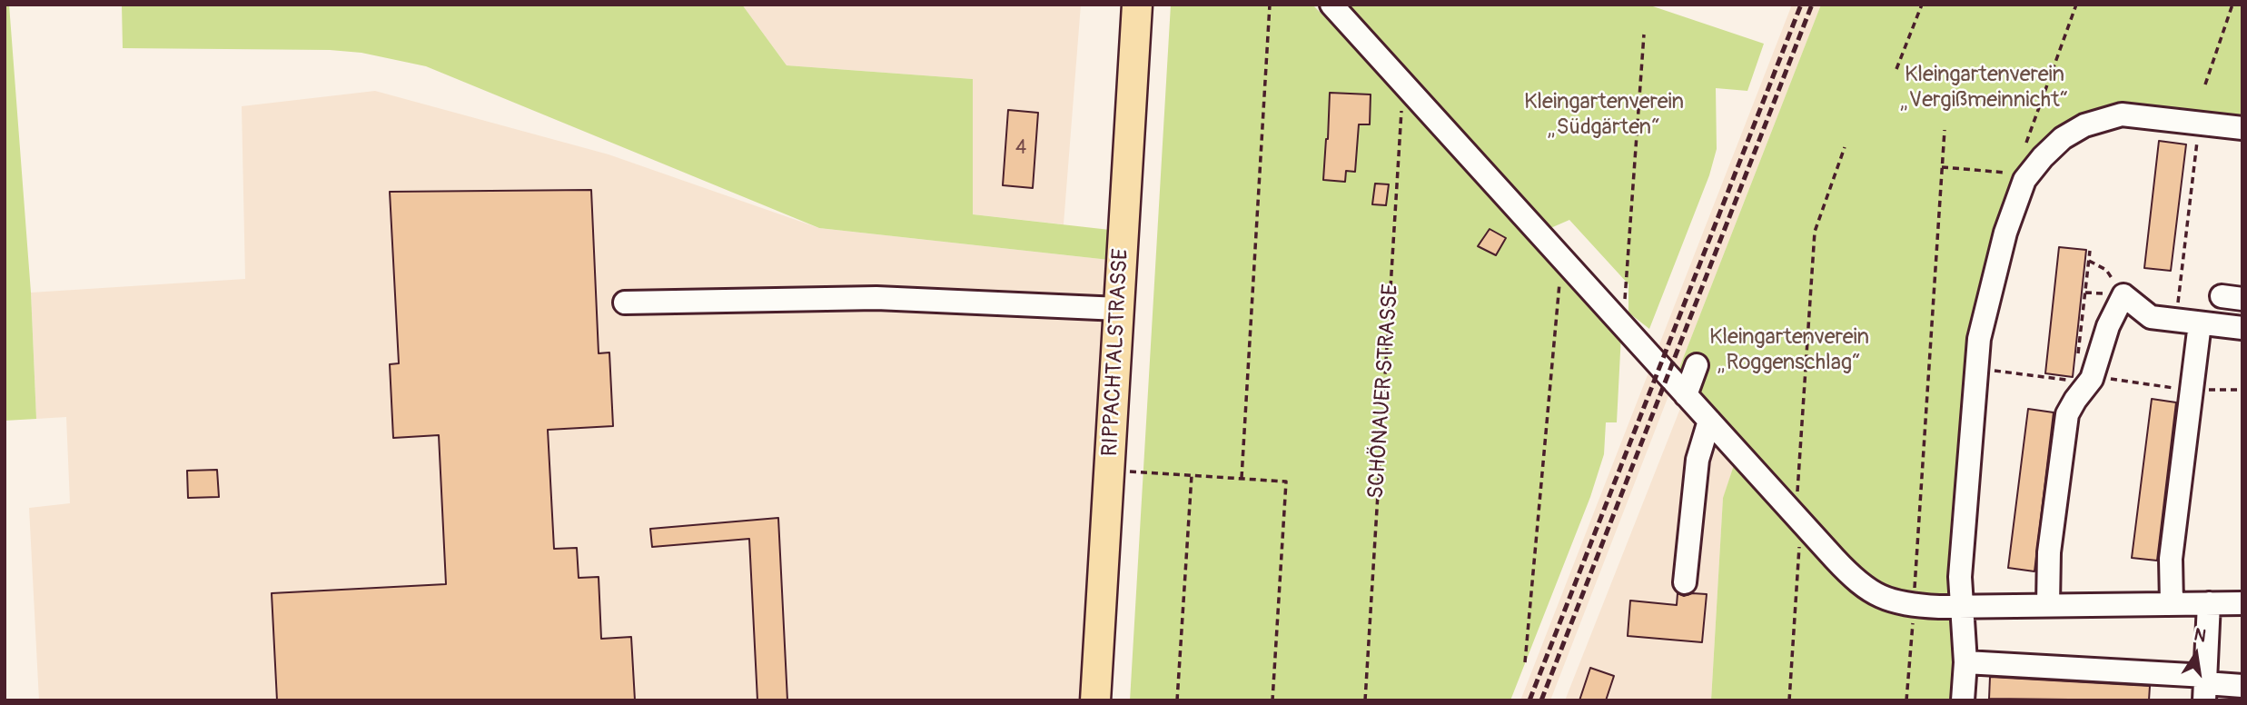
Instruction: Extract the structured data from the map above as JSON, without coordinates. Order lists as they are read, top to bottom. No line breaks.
{"streets":{"main road":["RIPPACHTALSTRASSE"],"path":["SCHÖNAUER STRASSE"]},"parks":["Kleingartenverein „Vergißmeinnicht“","Kleingartenverein „Südgärten“","Kleingartenverein „Roggenschlag“"],"house_numbers":["4"],"north":"top"}
